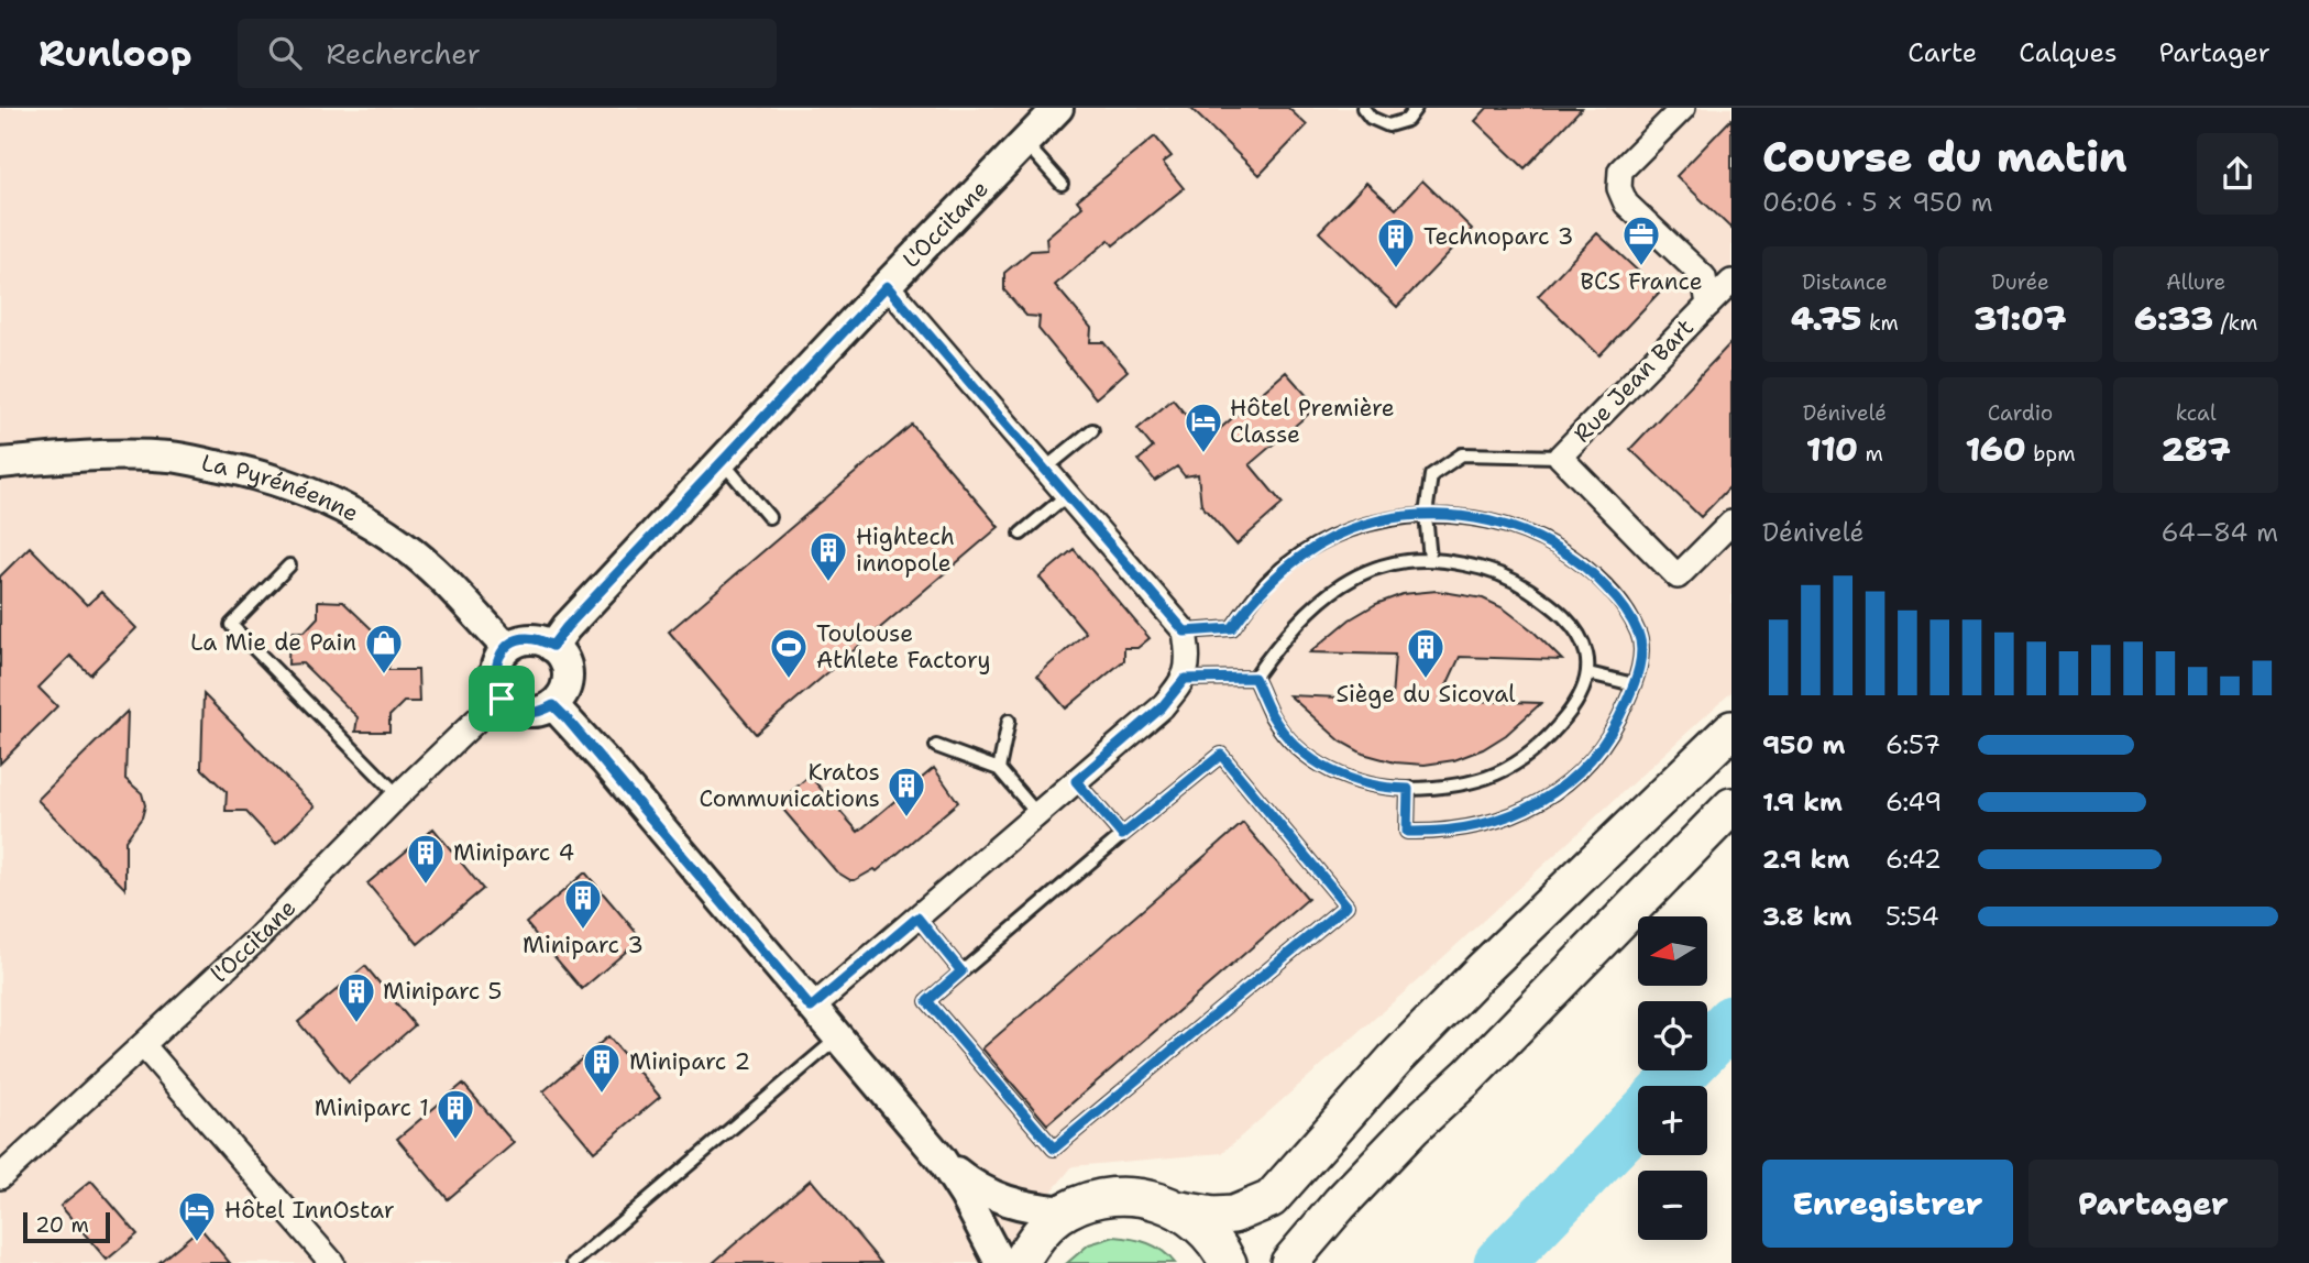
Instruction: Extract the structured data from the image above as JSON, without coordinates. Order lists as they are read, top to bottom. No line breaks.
{"streets":{"street":["L'Occitane","Rue Jean Bart","La Pyrénéenne","l'Occitane"]},"crossings":[["L'Occitane","La Pyrénéenne"],["L'Occitane","l'Occitane"],["La Pyrénéenne","l'Occitane"]],"places":{"office":["BCS France"],"building":["Technoparc 3","Hightech innopole","Siège du Sicoval","Kratos Communications","Miniparc 4","Miniparc 3","Miniparc 5","Miniparc 2","Miniparc 1"],"hotel":["Hôtel Première Classe","Hôtel InnOstar"],"shop":["La Mie de Pain"],"sports":["Toulouse Athlete Factory"]},"scale_bar":"20 m","north":"left","page":{"header":"Runloop","search":"Rechercher","nav":["Carte","Calques","Partager"],"heading":["Course du matin","06:06 · 5 × 950 m"],"stats":[["Distance","4.75 km"],["Durée","31:07"],["Allure","6:33 /km"],["Dénivelé","110 m"],["Cardio","160 bpm"],["kcal","287"]],"chart":["Dénivelé","64–84 m"],"list":[{"name":"950 m","note":"6:57"},{"name":"1.9 km","note":"6:49"},{"name":"2.9 km","note":"6:42"},{"name":"3.8 km","note":"5:54"}],"map_buttons":["+","−"],"buttons":["Enregistrer","Partager"],"scale":"20 m"}}
